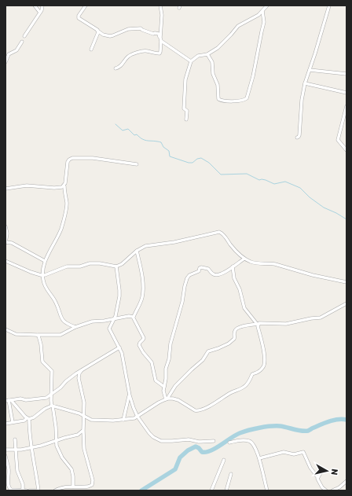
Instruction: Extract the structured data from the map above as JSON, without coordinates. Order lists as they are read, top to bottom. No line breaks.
{"north":"right"}
